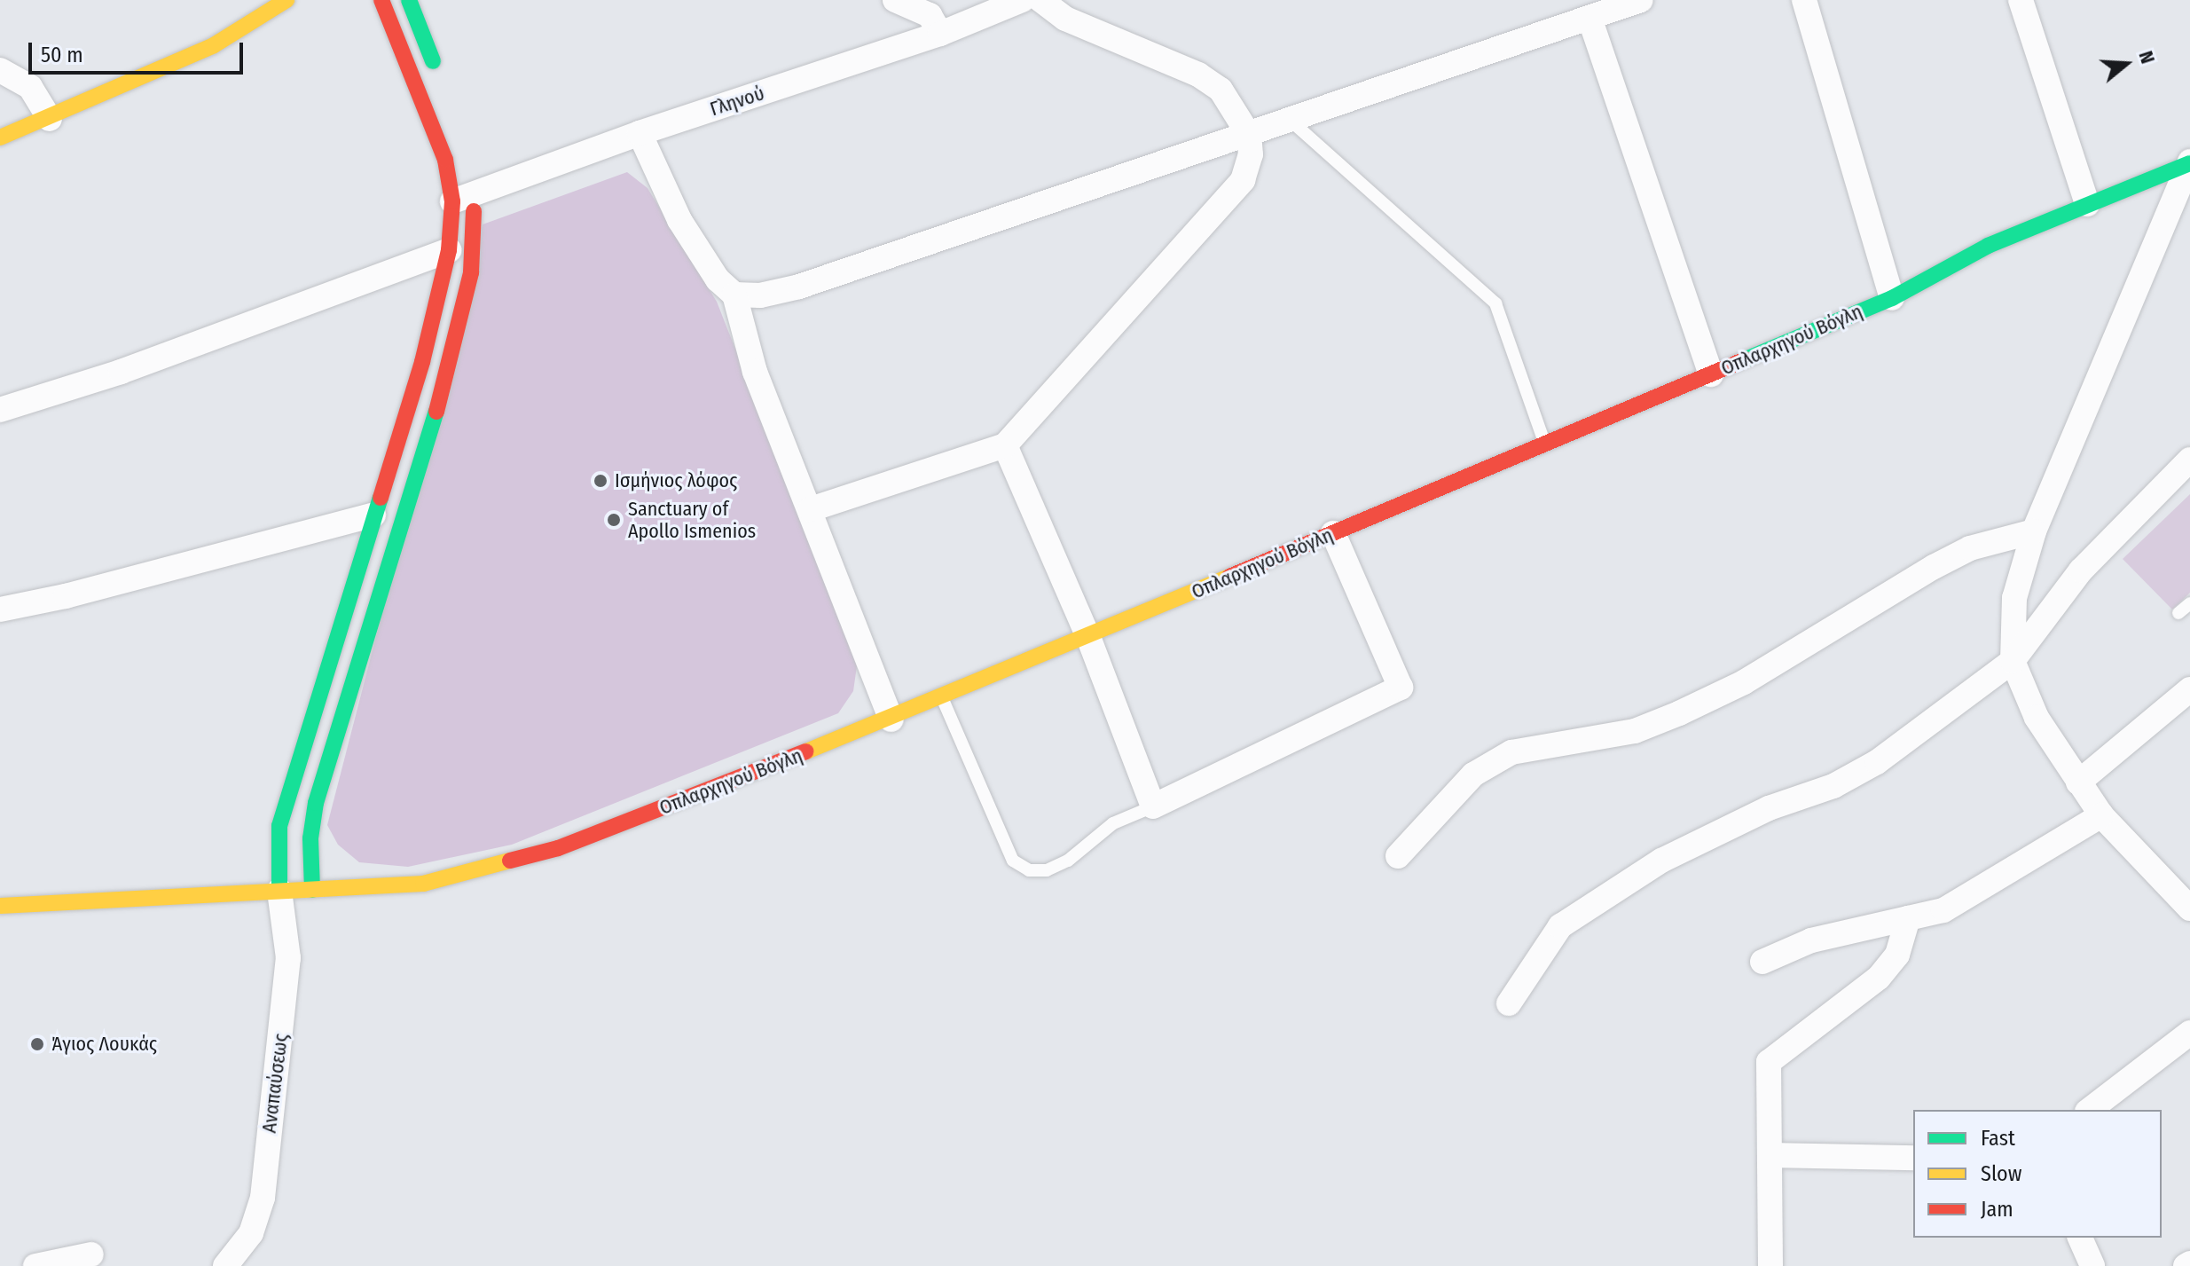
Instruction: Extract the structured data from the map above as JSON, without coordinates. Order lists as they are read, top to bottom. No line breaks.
{"streets":{"main road":["Οπλαρχηγού Βόγλη"],"street":["Γληνού","Αναπαύσεως"]},"crossings":[["Οπλαρχηγού Βόγλη","Αναπαύσεως"]],"places":["Ισμήνιος λόφος","Sanctuary of Apollo Ismenios","Άγιος Λουκάς"],"legend":["Fast","Slow","Jam"],"scale_bar":"50 m","north":"right"}
